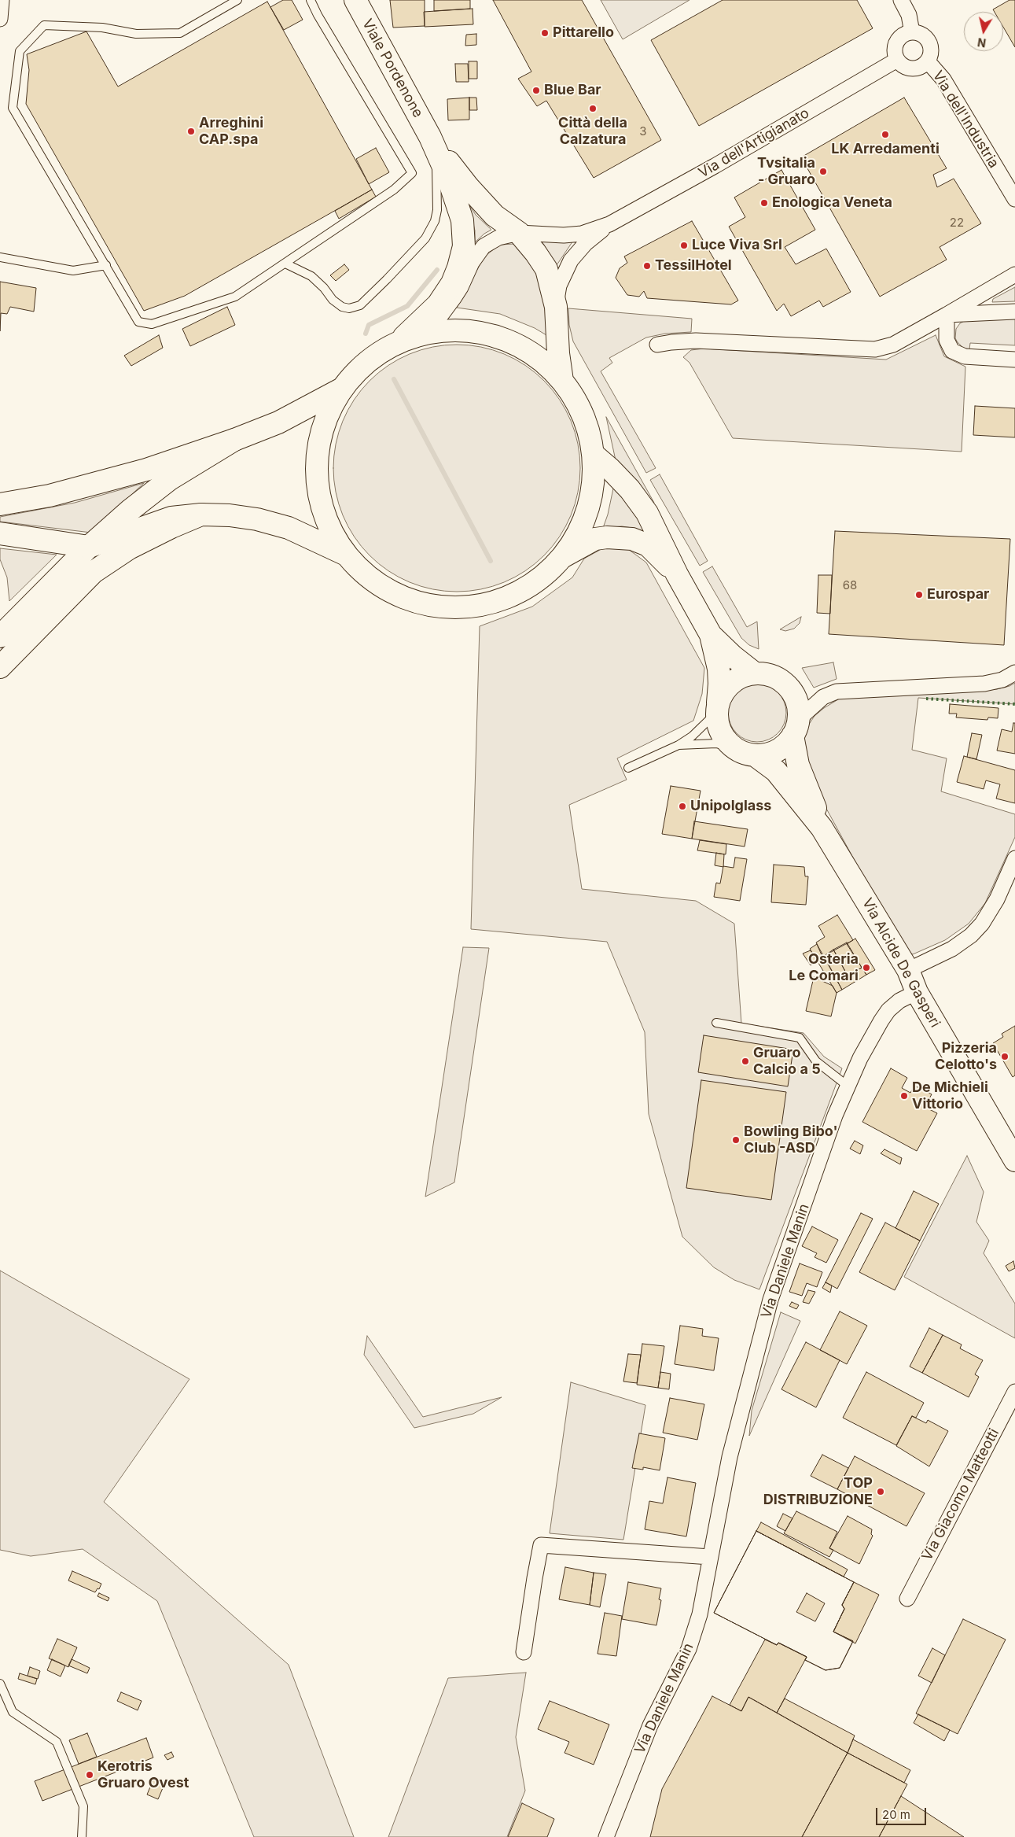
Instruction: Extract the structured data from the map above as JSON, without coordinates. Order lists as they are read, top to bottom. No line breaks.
{"streets":{"main road":["Viale Pordenone","Via Alcide De Gasperi"],"street":["Via dell'Industria","Via dell'Artigianato","Via Daniele Manin","Via Giacomo Matteotti"]},"crossings":[["Via dell'Industria","Via dell'Artigianato"],["Via Alcide De Gasperi","Via Daniele Manin"]],"places":["Pittarello","Blue Bar","Città della Calzatura","Arreghini CAP.spa","LK Arredamenti","Tvsitalia - Gruaro","Enologica Veneta","Luce Viva Srl","TessilHotel","Eurospar","Unipolglass","Osteria Le Comari","Pizzeria Celotto's","Gruaro Calcio a 5","De Michieli Vittorio","Bowling Bibo' Club -ASD","TOP DISTRIBUZIONE","Kerotris Gruaro Ovest"],"house_numbers":["3","22","68"],"scale_bar":"20 m","north":"bottom"}
